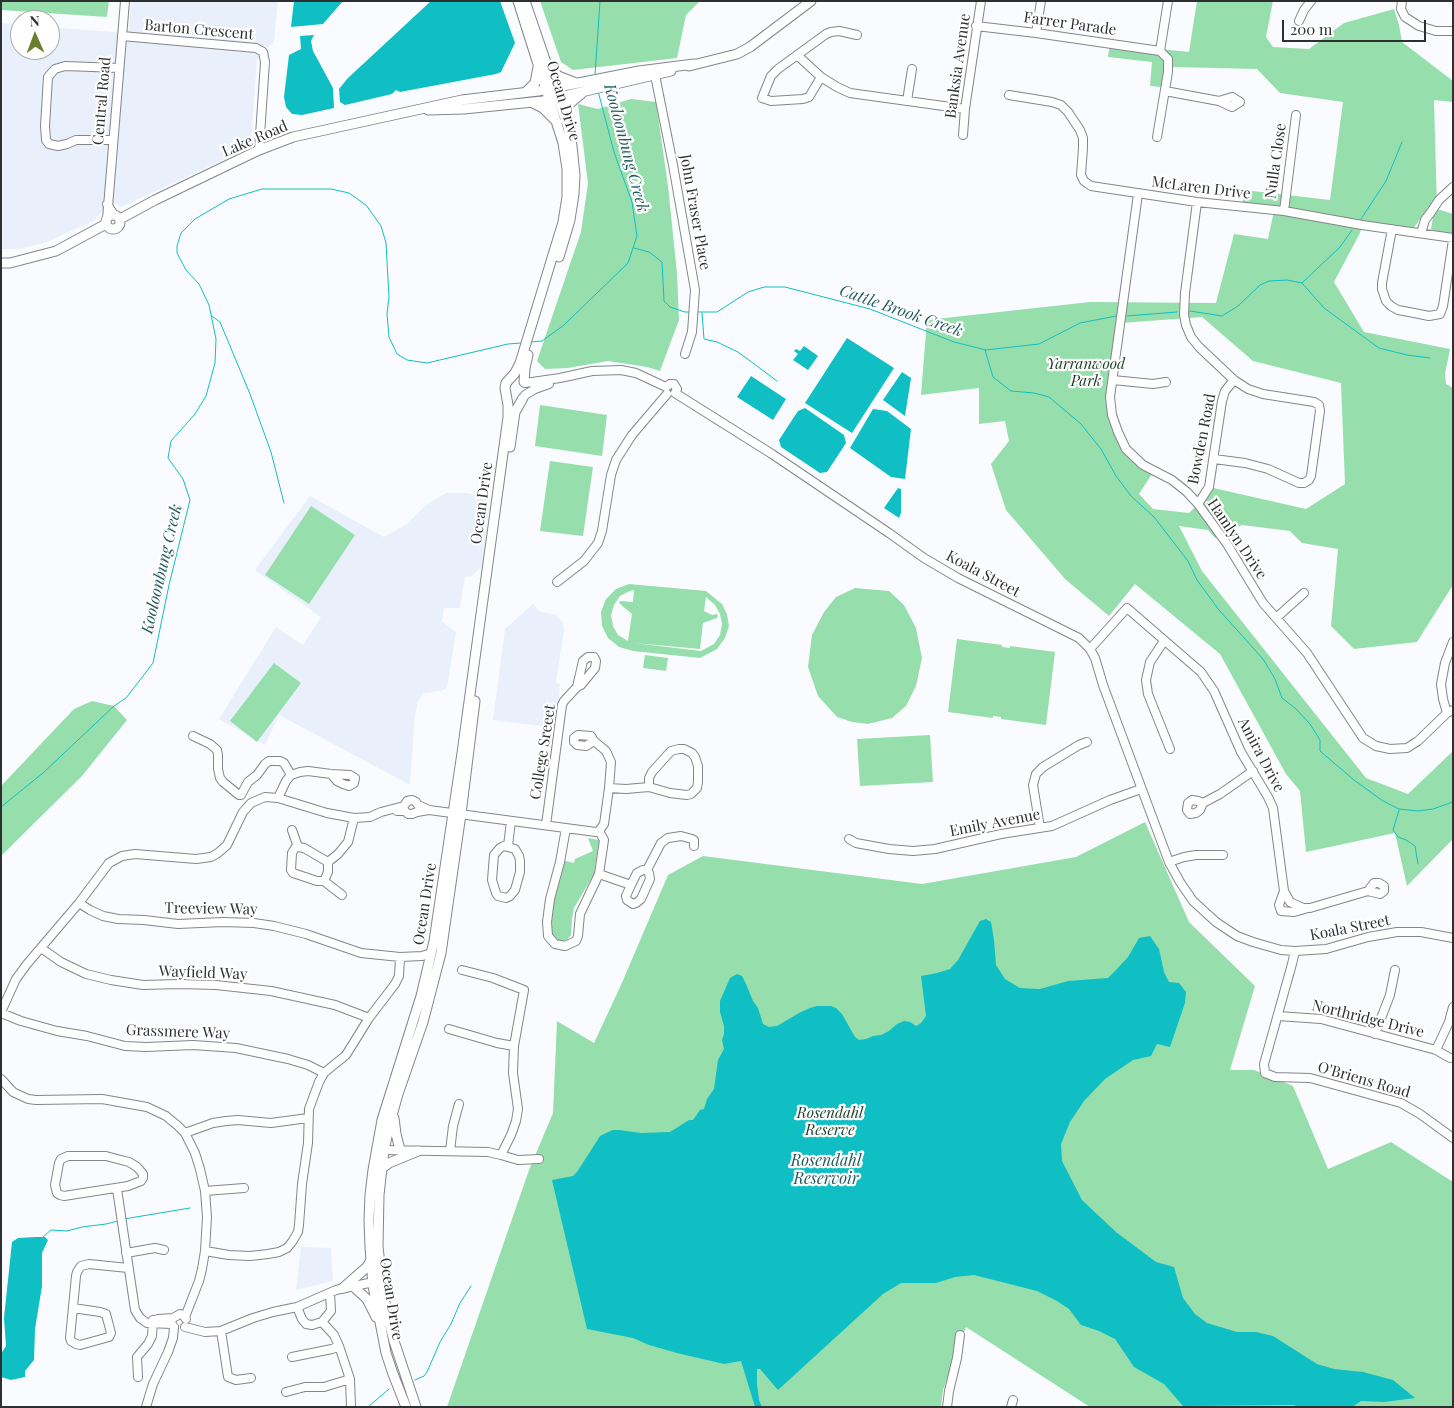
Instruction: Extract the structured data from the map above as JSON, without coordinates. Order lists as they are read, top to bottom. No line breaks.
{"streets":{"main road":["Ocean Drive","Lake Road"],"street":["Farrer Parade","Barton Crescent","Banksia Avenue","Central Road","Nulla Close","McLaren Drive","John Fraser Place","Bowden Road","Hamlyn Drive","Koala Street","College Sreeet","Amira Drive","Emily Avenue","Treeview Way","Wayfield Way","Northridge Drive","Grassmere Way","O'Briens Road"]},"crossings":[["Farrer Parade","Banksia Avenue"],["Barton Crescent","Central Road"],["Barton Crescent","Lake Road"],["Central Road","Lake Road"],["Ocean Drive","Lake Road"],["Ocean Drive","Koala Street"],["Ocean Drive","Treeview Way"],["Lake Road","John Fraser Place"],["Nulla Close","McLaren Drive"],["McLaren Drive","Hamlyn Drive"],["Bowden Road","Hamlyn Drive"],["Koala Street","Amira Drive"],["Koala Street","Emily Avenue"],["Koala Street","O'Briens Road"],["Northridge Drive","O'Briens Road"]],"water":["Kooloonbung Creek","Cattle Brook Creek","Rosendahl Reservoir"],"parks":["Yarranwood Park","Rosendahl Reserve"],"scale_bar":"200 m","north":"top"}
